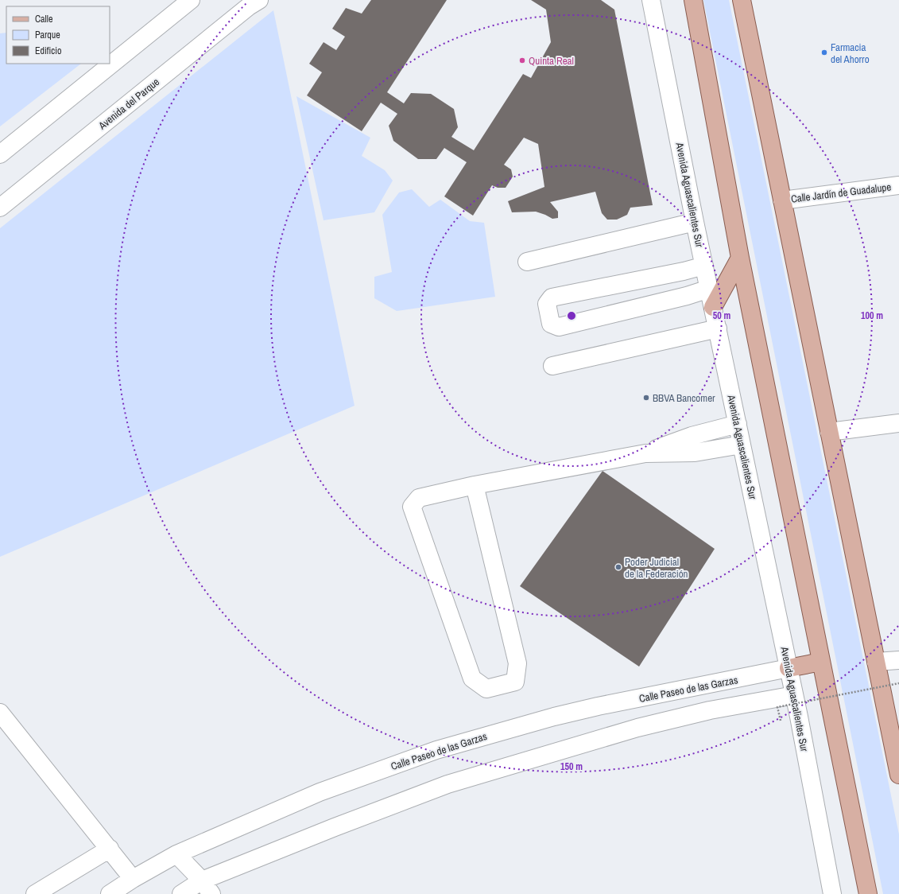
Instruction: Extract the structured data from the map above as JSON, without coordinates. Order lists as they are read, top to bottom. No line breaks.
{"streets":{"street":["Avenida del Parque","Calle Jardín de Guadalupe","Avenida Aguascalientes Sur","Calle Paseo de las Garzas"]},"crossings":[["Avenida Aguascalientes Sur","Calle Paseo de las Garzas"]],"places":["Farmacia del Ahorro","Quinta Real","BBVA Bancomer","Poder Judicial de la Federación"],"legend":["Calle","Parque","Edificio"],"rings":["50 m","100 m","150 m"]}
